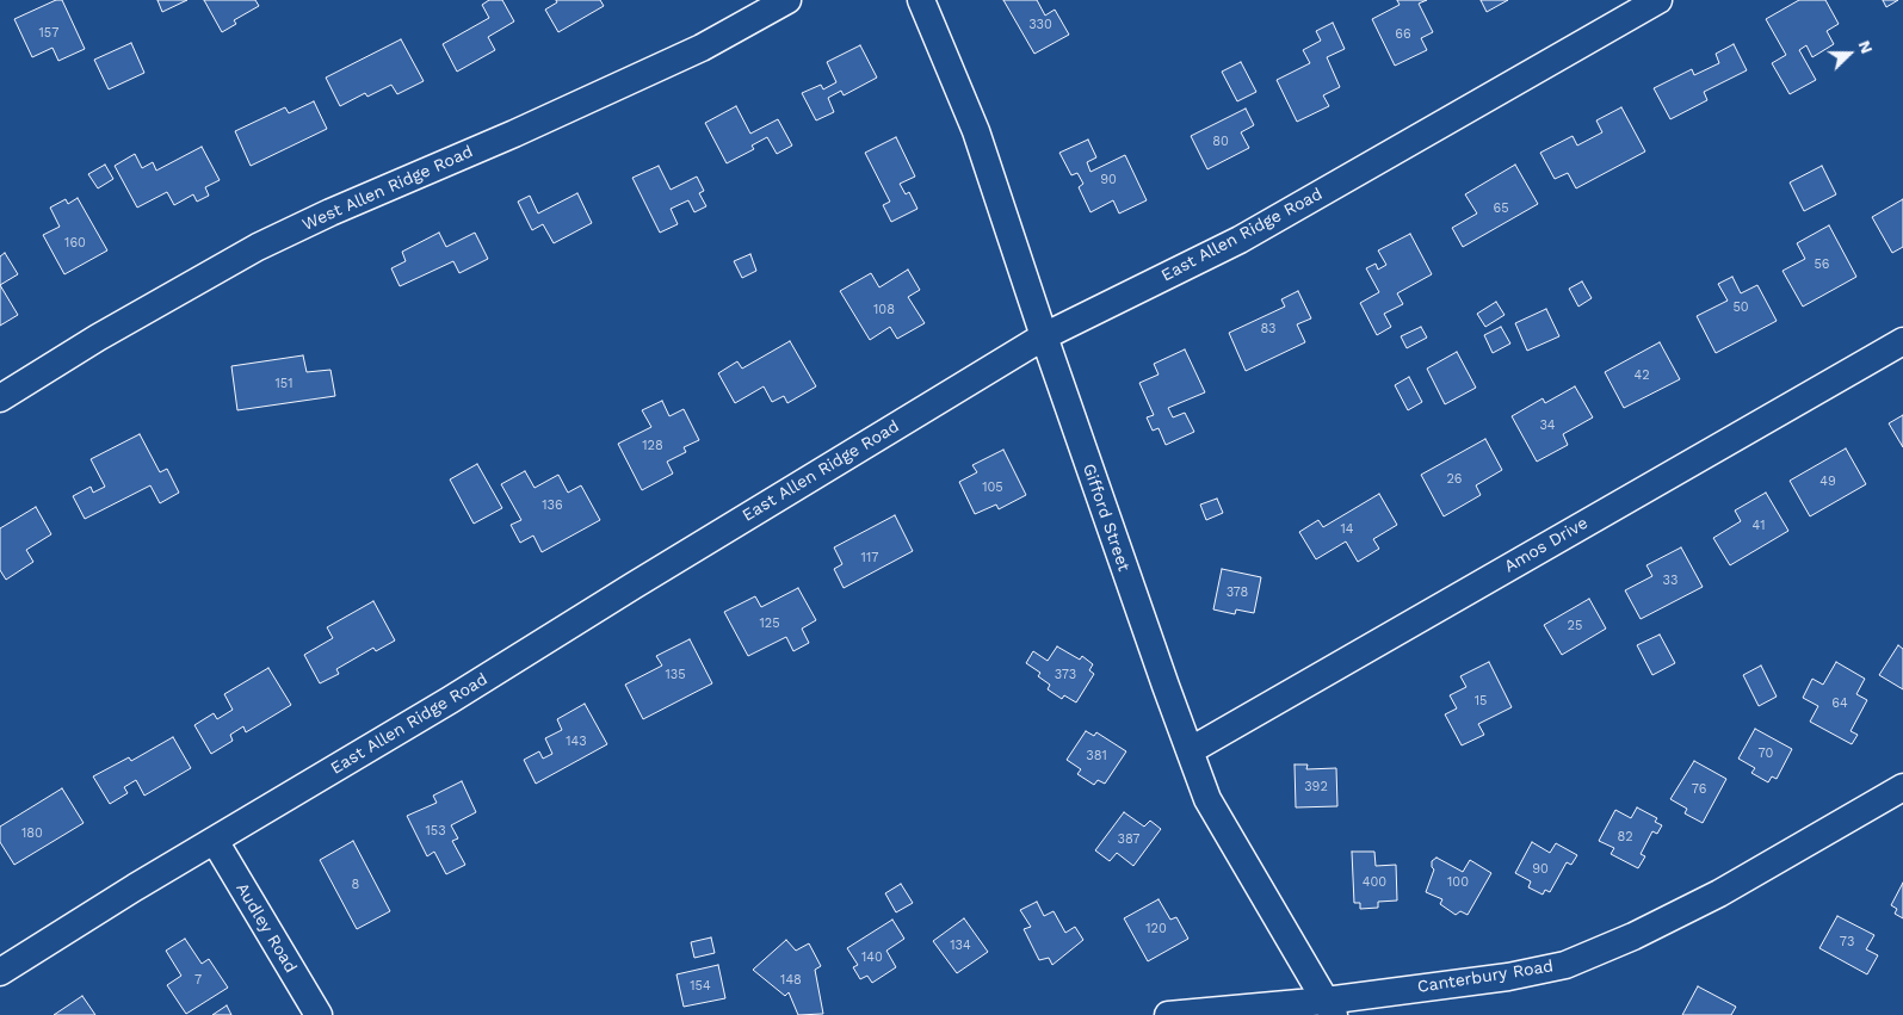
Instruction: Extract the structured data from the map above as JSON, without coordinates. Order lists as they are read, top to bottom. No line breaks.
{"streets":{"street":["West Allen Ridge Road","East Allen Ridge Road","Gifford Street","Amos Drive","Audley Road","Canterbury Road"]},"crossings":[["East Allen Ridge Road","Gifford Street"],["East Allen Ridge Road","Audley Road"],["Gifford Street","Amos Drive"],["Gifford Street","Canterbury Road"]],"house_numbers":["330","157","66","80","90","65","160","56","50","108","83","42","151","34","128","26","49","105","136","41","14","117","33","378","125","25","135","373","15","64","143","70","381","392","76","153","180","82","387","90","400","100","8","120","73","134","140","7","148","154"],"north":"right"}
